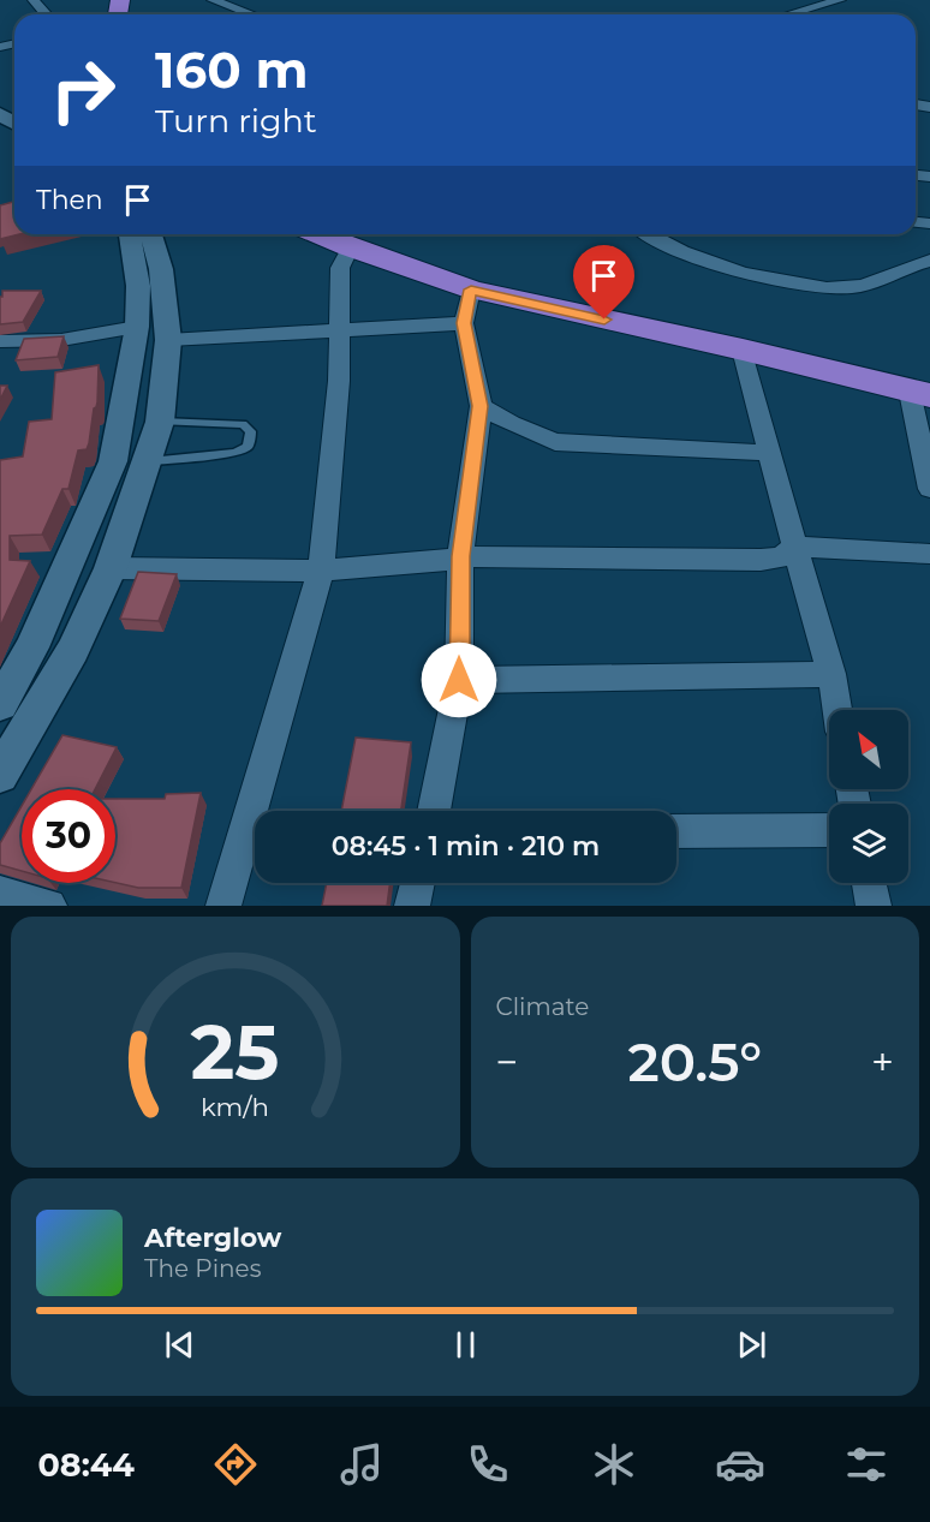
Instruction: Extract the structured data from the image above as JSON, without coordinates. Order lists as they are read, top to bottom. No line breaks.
{"north":"top left","page":{"turn":["160 m","Turn right"],"then":"Then","limit":"30","trip":"08:45 · 1 min · 210 m","tile":"Climate","heat":["−","20.5°","+"],"song":["Afterglow","The Pines"],"tabs":"08:44","gauge":["25","km/h"]}}
